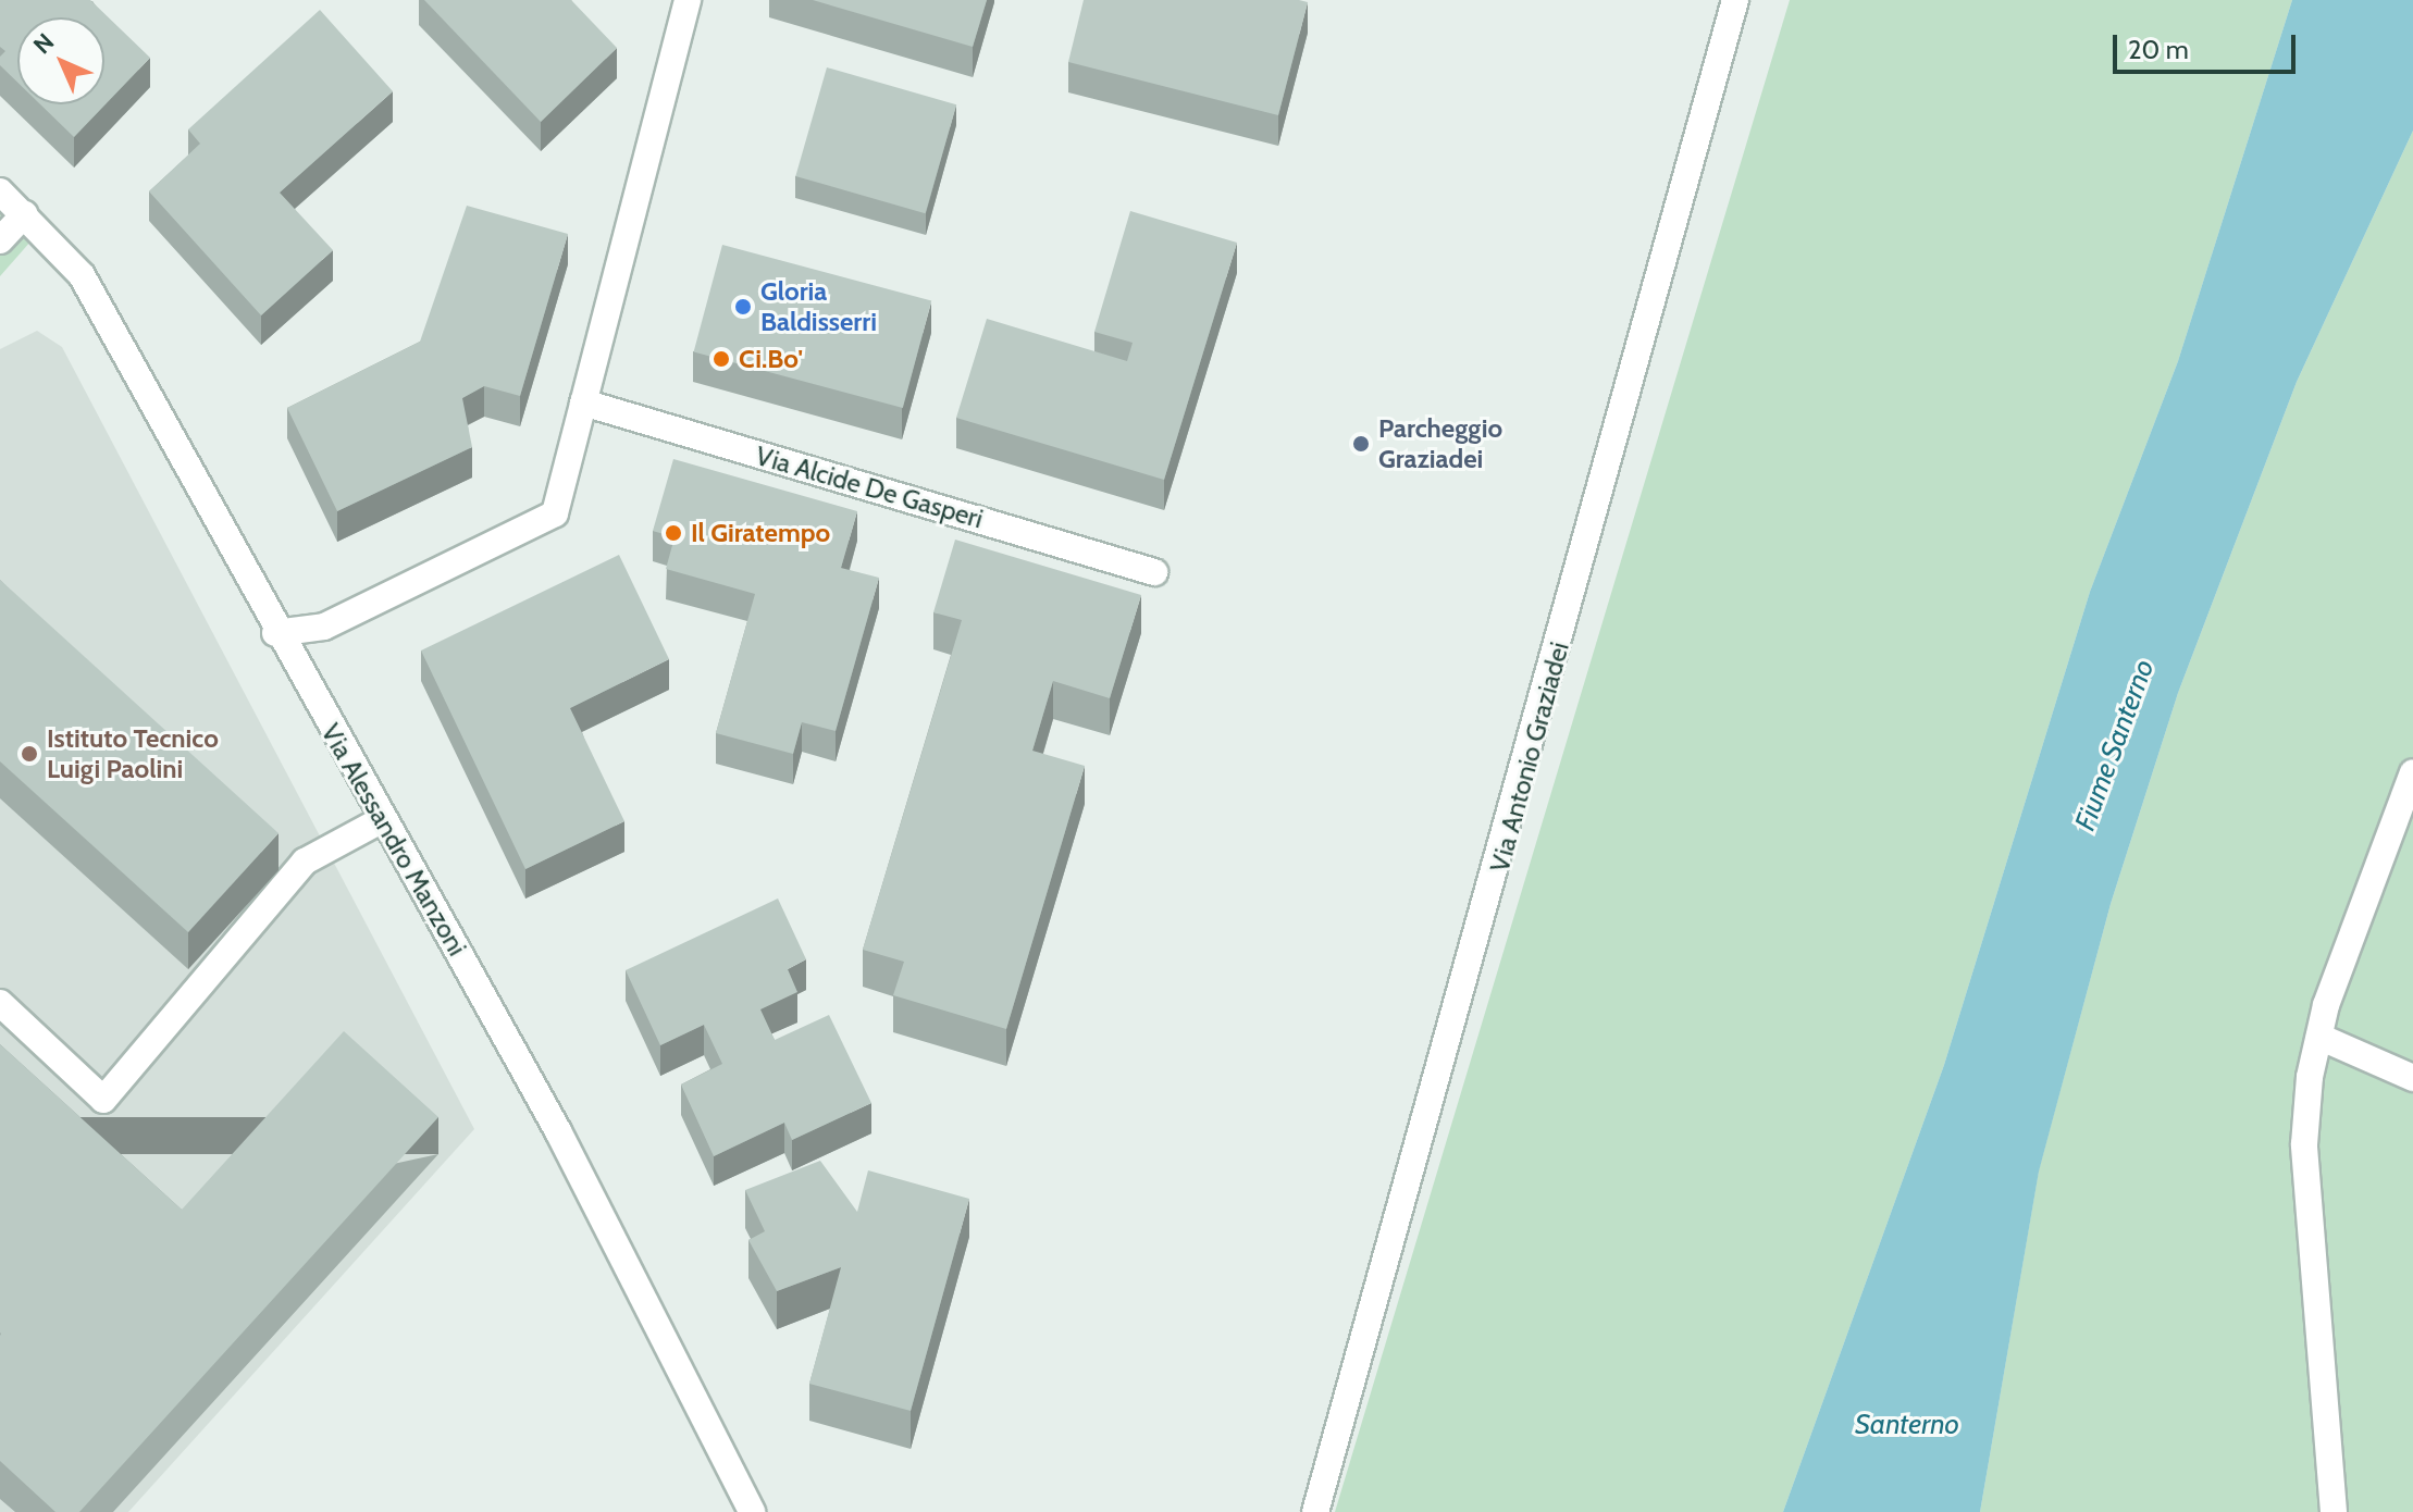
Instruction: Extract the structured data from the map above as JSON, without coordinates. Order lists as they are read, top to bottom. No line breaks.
{"streets":{"street":["Via Alcide De Gasperi","Via Antonio Graziadei","Via Alessandro Manzoni"]},"water":["Fiume Santerno","Santerno"],"places":["Gloria Baldisserri","Ci.Bo'","Parcheggio Graziadei","Il Giratempo","Istituto Tecnico Luigi Paolini"],"scale_bar":"20 m","north":"top left"}
